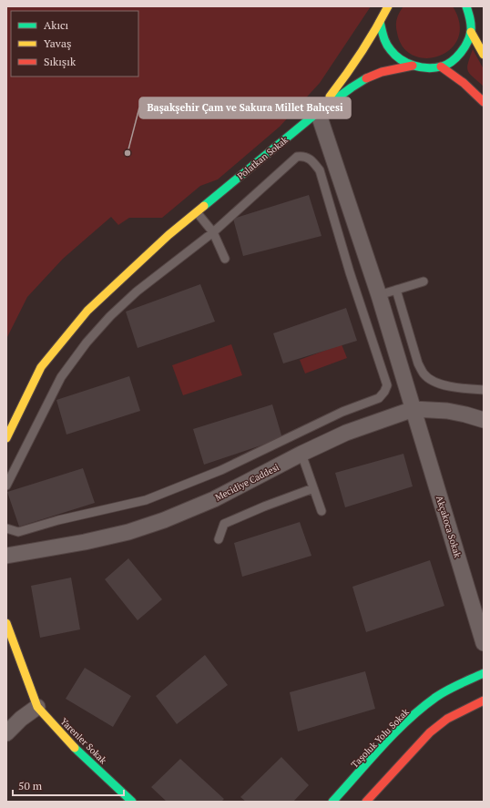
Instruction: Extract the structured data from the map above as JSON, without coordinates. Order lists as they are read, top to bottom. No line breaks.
{"streets":{"street":["Polatkan Sokak","Mecidiye Caddesi","Akçakoca Sokak","Taşoluk Yolu Sokak","Yarenler Sokak"]},"crossings":[["Mecidiye Caddesi","Akçakoca Sokak"]],"places":["Başakşehir Çam ve Sakura Millet Bahçesi"],"legend":["Akıcı","Yavaş","Sıkışık"],"scale_bar":"50 m"}
